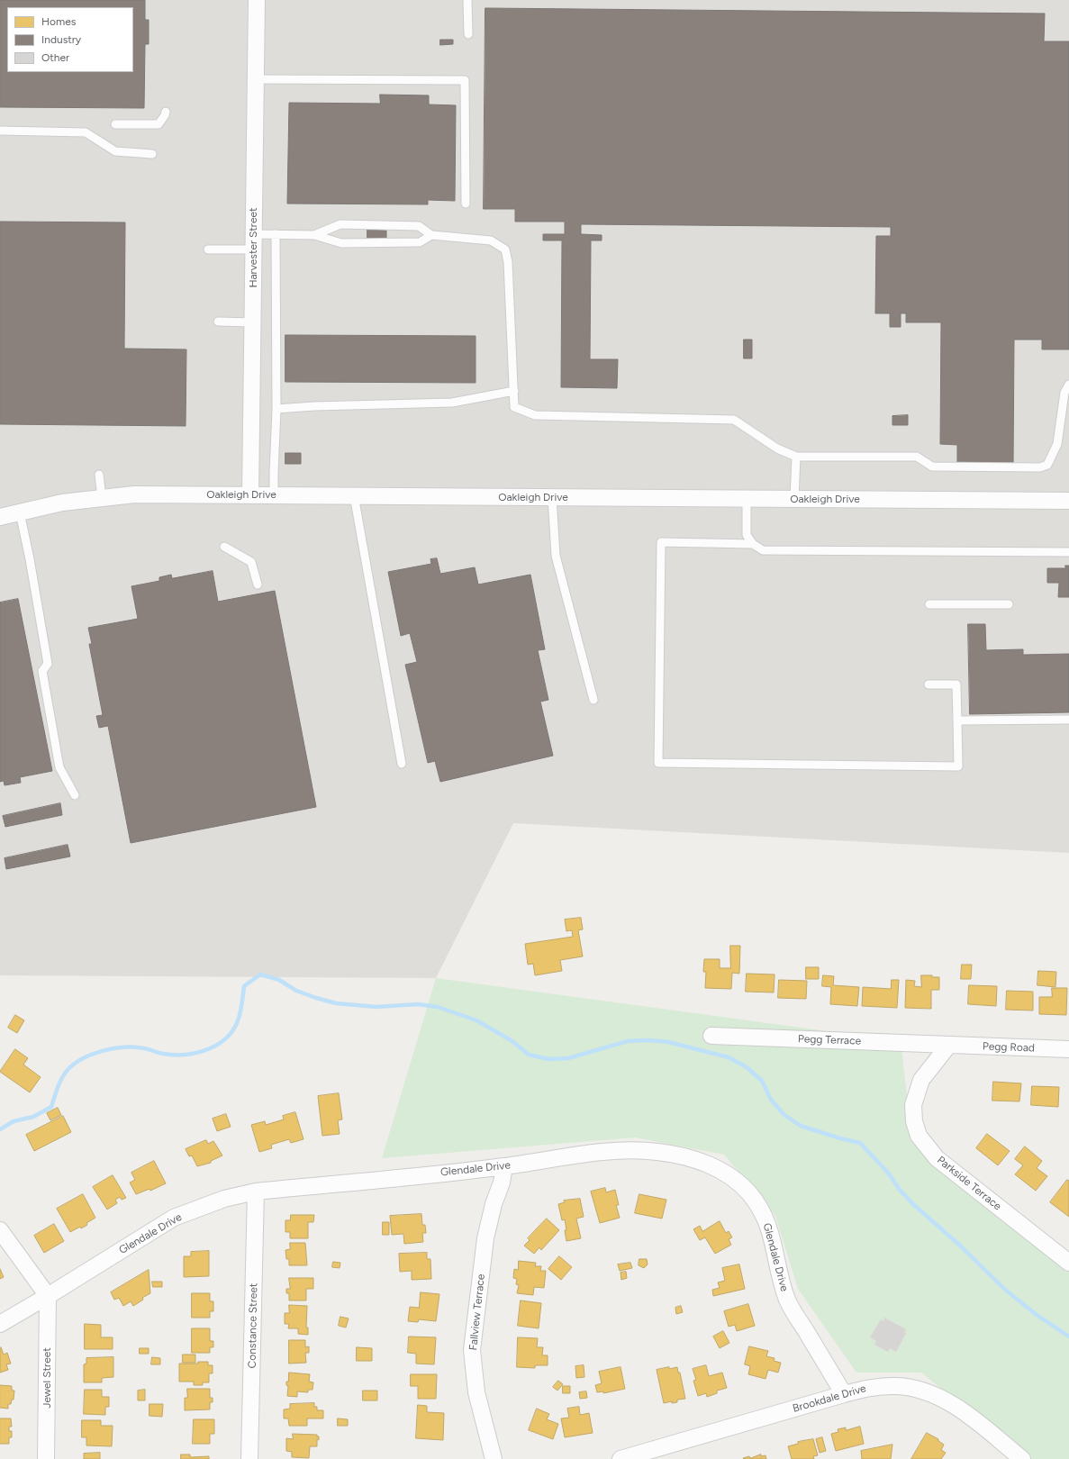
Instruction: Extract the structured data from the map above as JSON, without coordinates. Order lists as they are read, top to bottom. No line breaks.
{"streets":{"street":["Harvester Street","Oakleigh Drive","Pegg Terrace","Pegg Road","Glendale Drive","Parkside Terrace","Fallview Terrace","Constance Street","Jewel Street","Brookdale Drive"]},"crossings":[["Harvester Street","Oakleigh Drive"],["Pegg Terrace","Pegg Road"],["Pegg Terrace","Parkside Terrace"],["Pegg Road","Parkside Terrace"],["Glendale Drive","Fallview Terrace"],["Glendale Drive","Constance Street"],["Glendale Drive","Jewel Street"],["Glendale Drive","Brookdale Drive"]],"legend":["Homes","Industry","Other"]}
